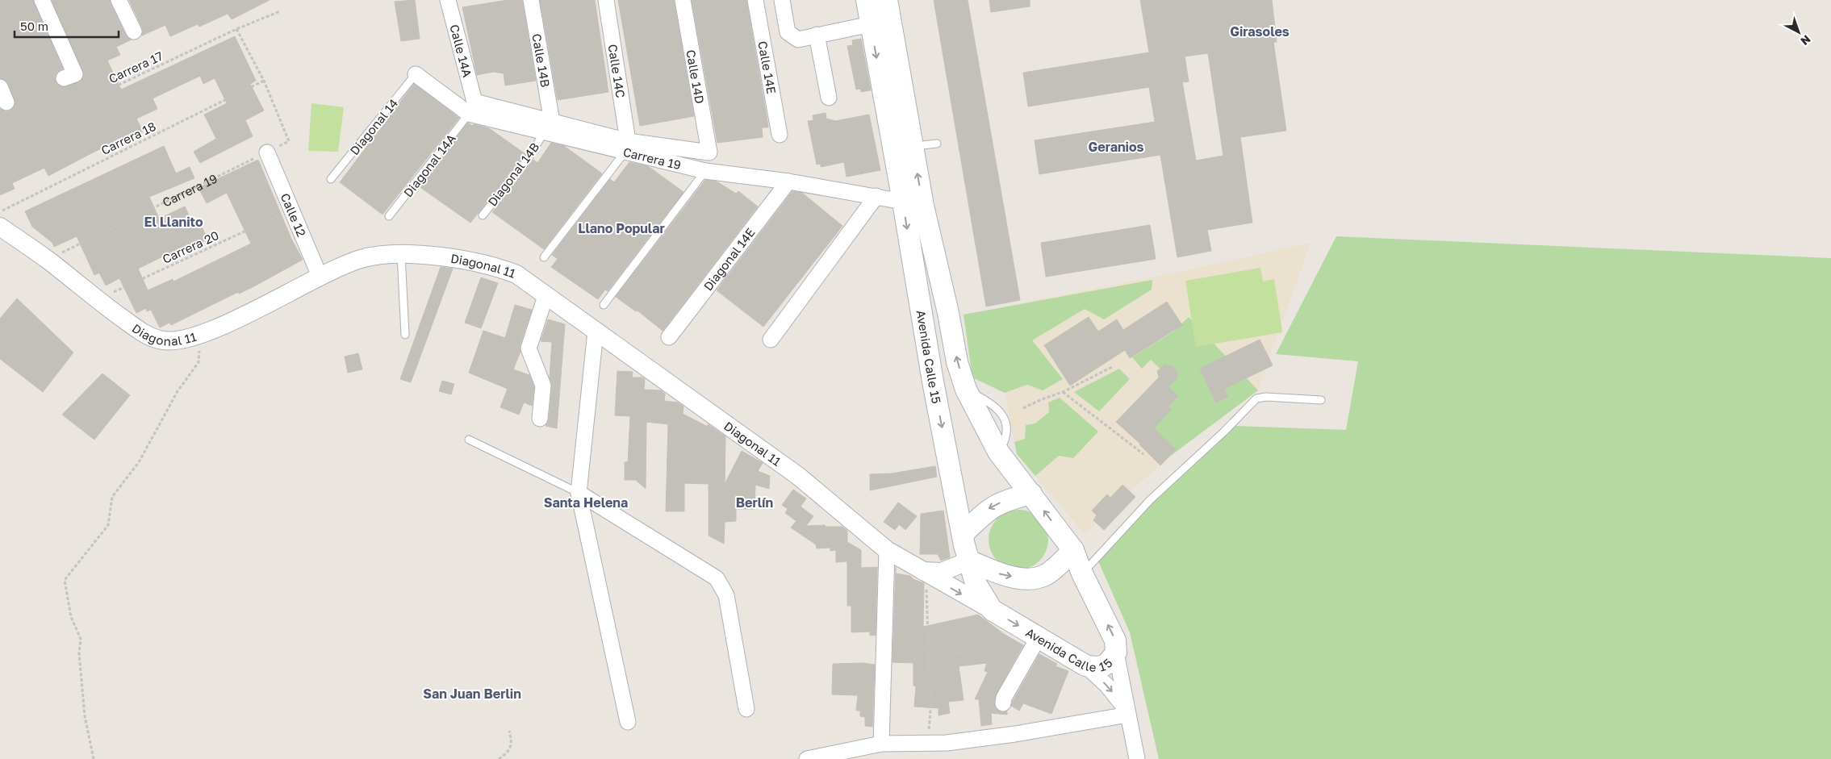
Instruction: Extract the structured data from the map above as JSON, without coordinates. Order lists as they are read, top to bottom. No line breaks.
{"streets":{"main road":["Avenida Calle 15"],"street":["Calle 14A","Calle 14B","Calle 14E","Calle 14C","Calle 14D","Carrera 19","Calle 12","Diagonal 14E","Diagonal 11"],"lane":["Diagonal 14","Diagonal 14A","Diagonal 14B"],"path":["Carrera 17","Carrera 18","Carrera 20"]},"crossings":[["Calle 14A","Diagonal 14A"],["Calle 14B","Diagonal 14B"],["Calle 14C","Calle 14D"],["Calle 14C","Carrera 19"],["Calle 14D","Carrera 19"],["Carrera 19","Calle 12"],["Carrera 19","Diagonal 14E"],["Carrera 19","Diagonal 11"],["Carrera 19","Avenida Calle 15"],["Calle 12","Carrera 20"],["Calle 12","Diagonal 11"],["Carrera 20","Diagonal 11"],["Diagonal 11","Avenida Calle 15"]],"districts":["Girasoles","Geranios","El Llanito","Llano Popular","Santa Helena","Berlín","San Juan Berlin"],"scale_bar":"50 m","north":"bottom right"}
